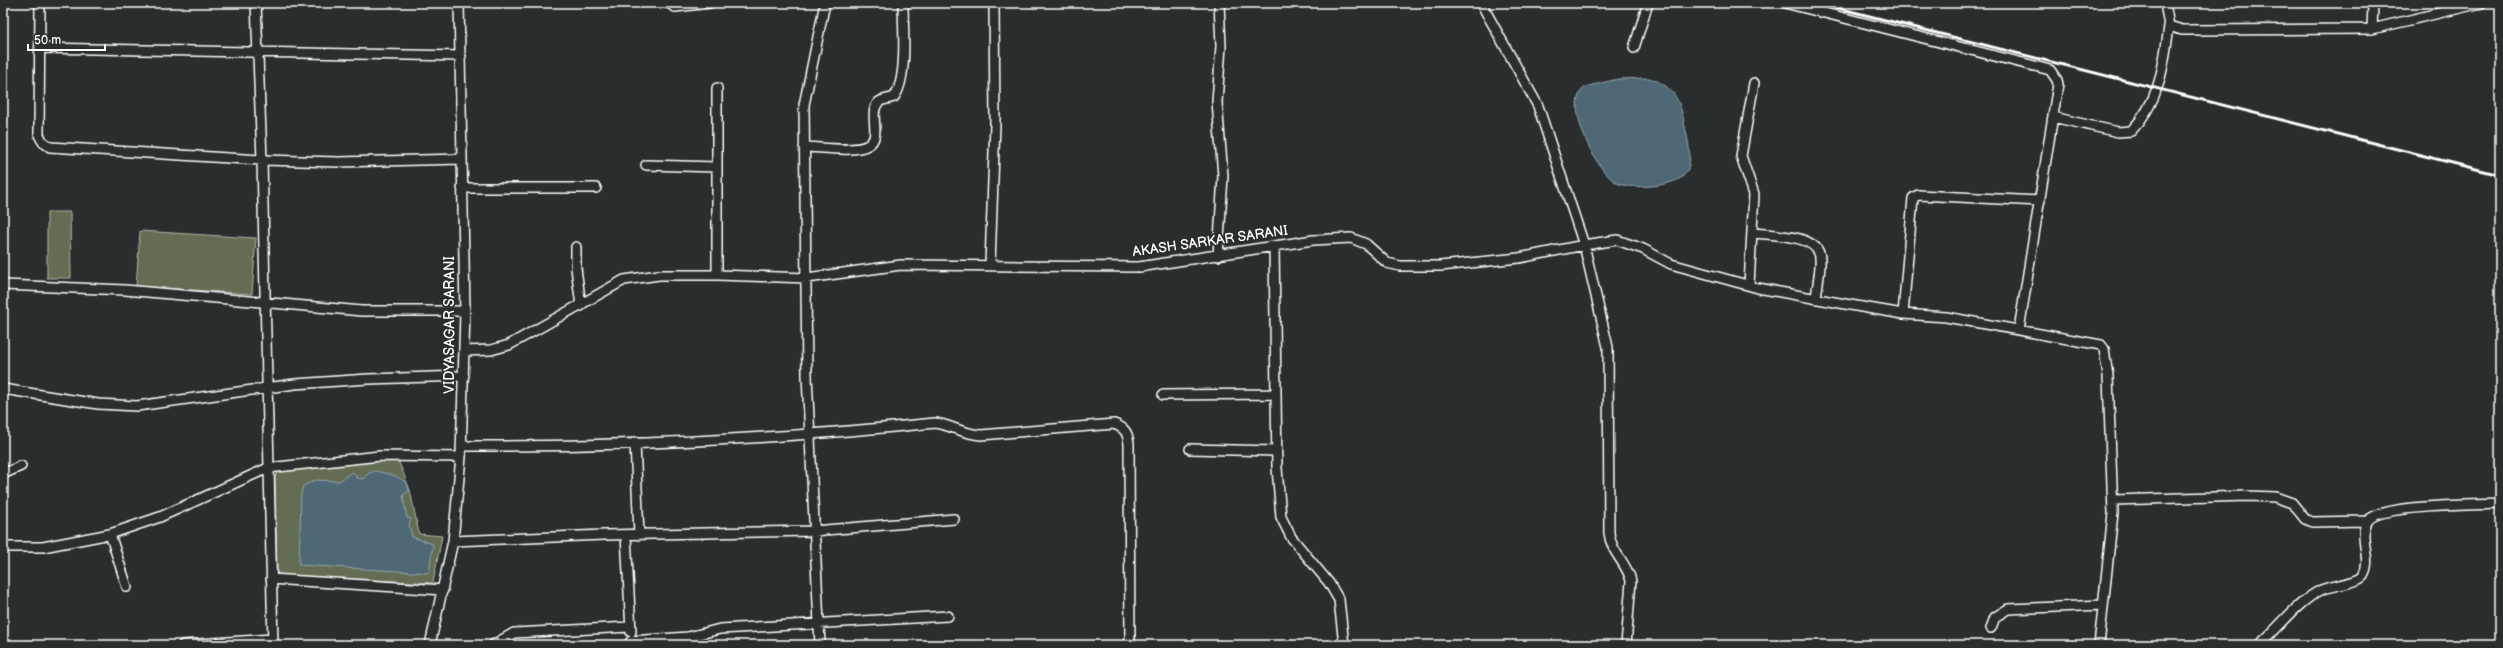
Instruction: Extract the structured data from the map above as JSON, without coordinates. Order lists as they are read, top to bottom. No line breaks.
{"streets":{"street":["AKASH SARKAR SARANI","VIDYASAGAR SARANI"]},"crossings":[["AKASH SARKAR SARANI","VIDYASAGAR SARANI"]],"scale_bar":"50 m"}
